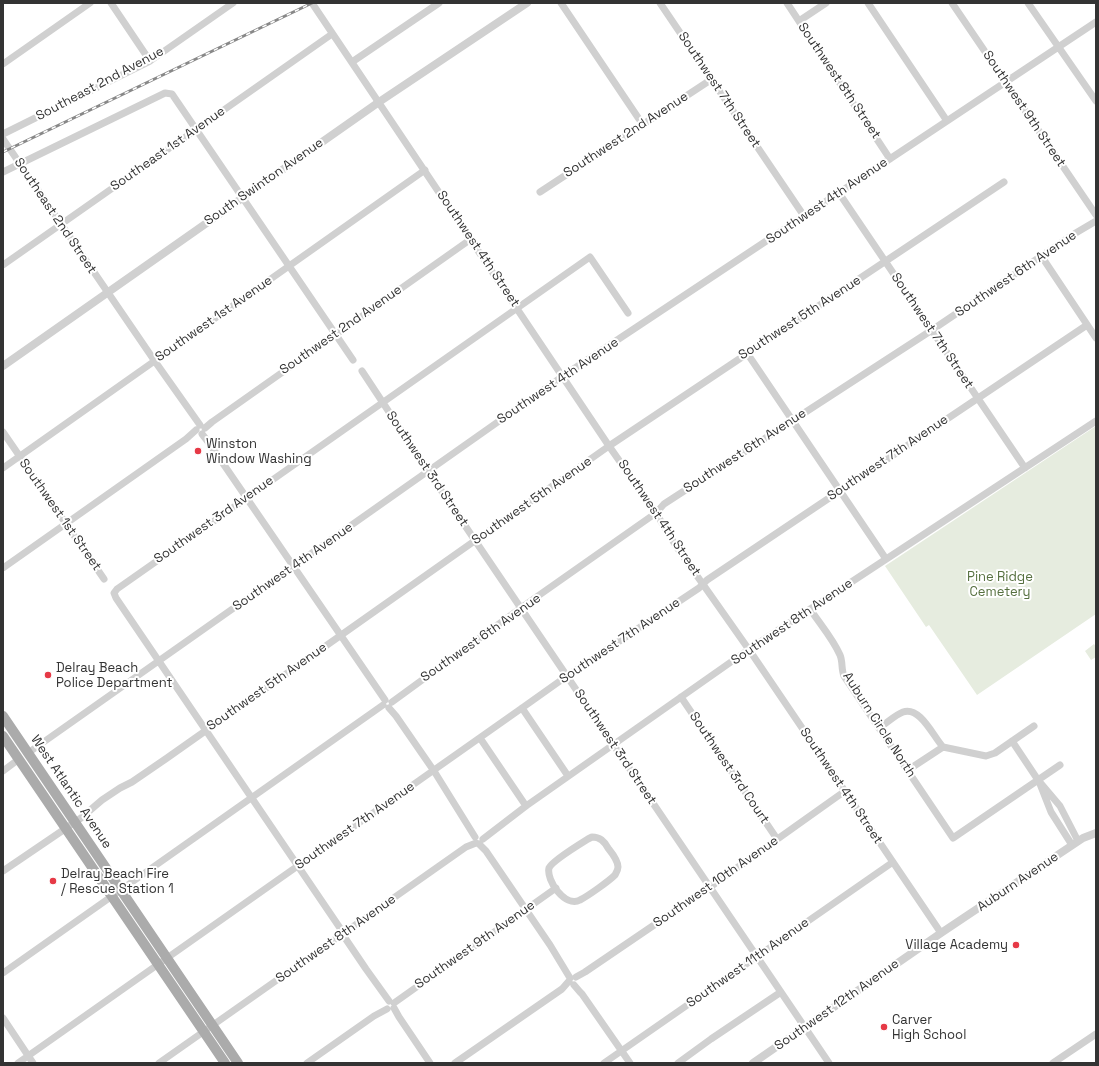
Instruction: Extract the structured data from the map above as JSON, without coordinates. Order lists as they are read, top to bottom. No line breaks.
{"streets":{"main road":["West Atlantic Avenue"],"street":["Southwest 8th Street","Southeast 2nd Avenue","Southwest 7th Street","Southwest 9th Street","Southwest 2nd Avenue","Southeast 1st Avenue","South Swinton Avenue","Southwest 4th Avenue","Southeast 2nd Street","Southwest 4th Street","Southwest 6th Avenue","Southwest 5th Avenue","Southwest 1st Avenue","Southwest 7th Avenue","Southwest 3rd Street","Southwest 1st Street","Southwest 3rd Avenue","Southwest 8th Avenue","Auburn Circle North","Southwest 3rd Court","Southwest 10th Avenue","Auburn Avenue","Southwest 9th Avenue","Southwest 11th Avenue","Southwest 12th Avenue"]},"crossings":[["Southwest 8th Street","Southwest 4th Avenue"],["Southwest 7th Street","Southwest 2nd Avenue"],["Southwest 7th Street","Southwest 4th Avenue"],["Southwest 7th Street","Southwest 6th Avenue"],["Southwest 7th Street","Southwest 5th Avenue"],["Southwest 7th Street","Southwest 7th Avenue"],["Southwest 7th Street","Southwest 8th Avenue"],["Southwest 9th Street","Southwest 4th Avenue"],["Southwest 2nd Avenue","Southeast 2nd Street"],["Southwest 2nd Avenue","Southwest 4th Street"],["Southwest 2nd Avenue","Southwest 1st Street"],["Southeast 1st Avenue","Southeast 2nd Street"],["Southeast 1st Avenue","Southwest 4th Street"],["South Swinton Avenue","Southeast 2nd Street"],["South Swinton Avenue","Southwest 4th Street"],["Southwest 4th Avenue","Southeast 2nd Street"],["Southwest 4th Avenue","Southwest 4th Street"],["Southwest 4th Avenue","Southwest 3rd Street"],["Southwest 4th Avenue","Southwest 3rd Avenue"],["Southwest 4th Avenue","West Atlantic Avenue"],["Southeast 2nd Street","Southwest 6th Avenue"],["Southeast 2nd Street","Southwest 5th Avenue"],["Southeast 2nd Street","Southwest 1st Avenue"],["Southeast 2nd Street","Southwest 7th Avenue"],["Southeast 2nd Street","Southwest 3rd Avenue"],["Southeast 2nd Street","Southwest 8th Avenue"],["Southwest 4th Street","Southwest 6th Avenue"],["Southwest 4th Street","Southwest 5th Avenue"],["Southwest 4th Street","Southwest 1st Avenue"],["Southwest 4th Street","Southwest 7th Avenue"],["Southwest 4th Street","Southwest 3rd Avenue"],["Southwest 4th Street","Southwest 8th Avenue"],["Southwest 4th Street","Southwest 10th Avenue"],["Southwest 4th Street","Auburn Avenue"],["Southwest 4th Street","Southwest 11th Avenue"],["Southwest 4th Street","Southwest 12th Avenue"],["Southwest 6th Avenue","Southwest 3rd Street"],["Southwest 6th Avenue","West Atlantic Avenue"],["Southwest 5th Avenue","Southwest 3rd Street"],["Southwest 5th Avenue","West Atlantic Avenue"],["Southwest 1st Avenue","Southwest 1st Street"],["Southwest 7th Avenue","Southwest 3rd Street"],["Southwest 7th Avenue","West Atlantic Avenue"],["Southwest 3rd Street","Southwest 3rd Avenue"],["Southwest 3rd Street","Southwest 8th Avenue"],["Southwest 3rd Street","Southwest 10th Avenue"],["Southwest 3rd Street","Southwest 11th Avenue"],["Southwest 3rd Street","Southwest 12th Avenue"],["Southwest 8th Avenue","Auburn Circle North"],["Southwest 8th Avenue","Southwest 3rd Court"],["Southwest 8th Avenue","West Atlantic Avenue"],["Southwest 3rd Court","Southwest 10th Avenue"],["Auburn Avenue","Southwest 12th Avenue"]],"parks":["Pine Ridge Cemetery"],"places":["Winston Window Washing","Delray Beach Police Department","Delray Beach Fire / Rescue Station 1","Village Academy","Carver High School"]}
